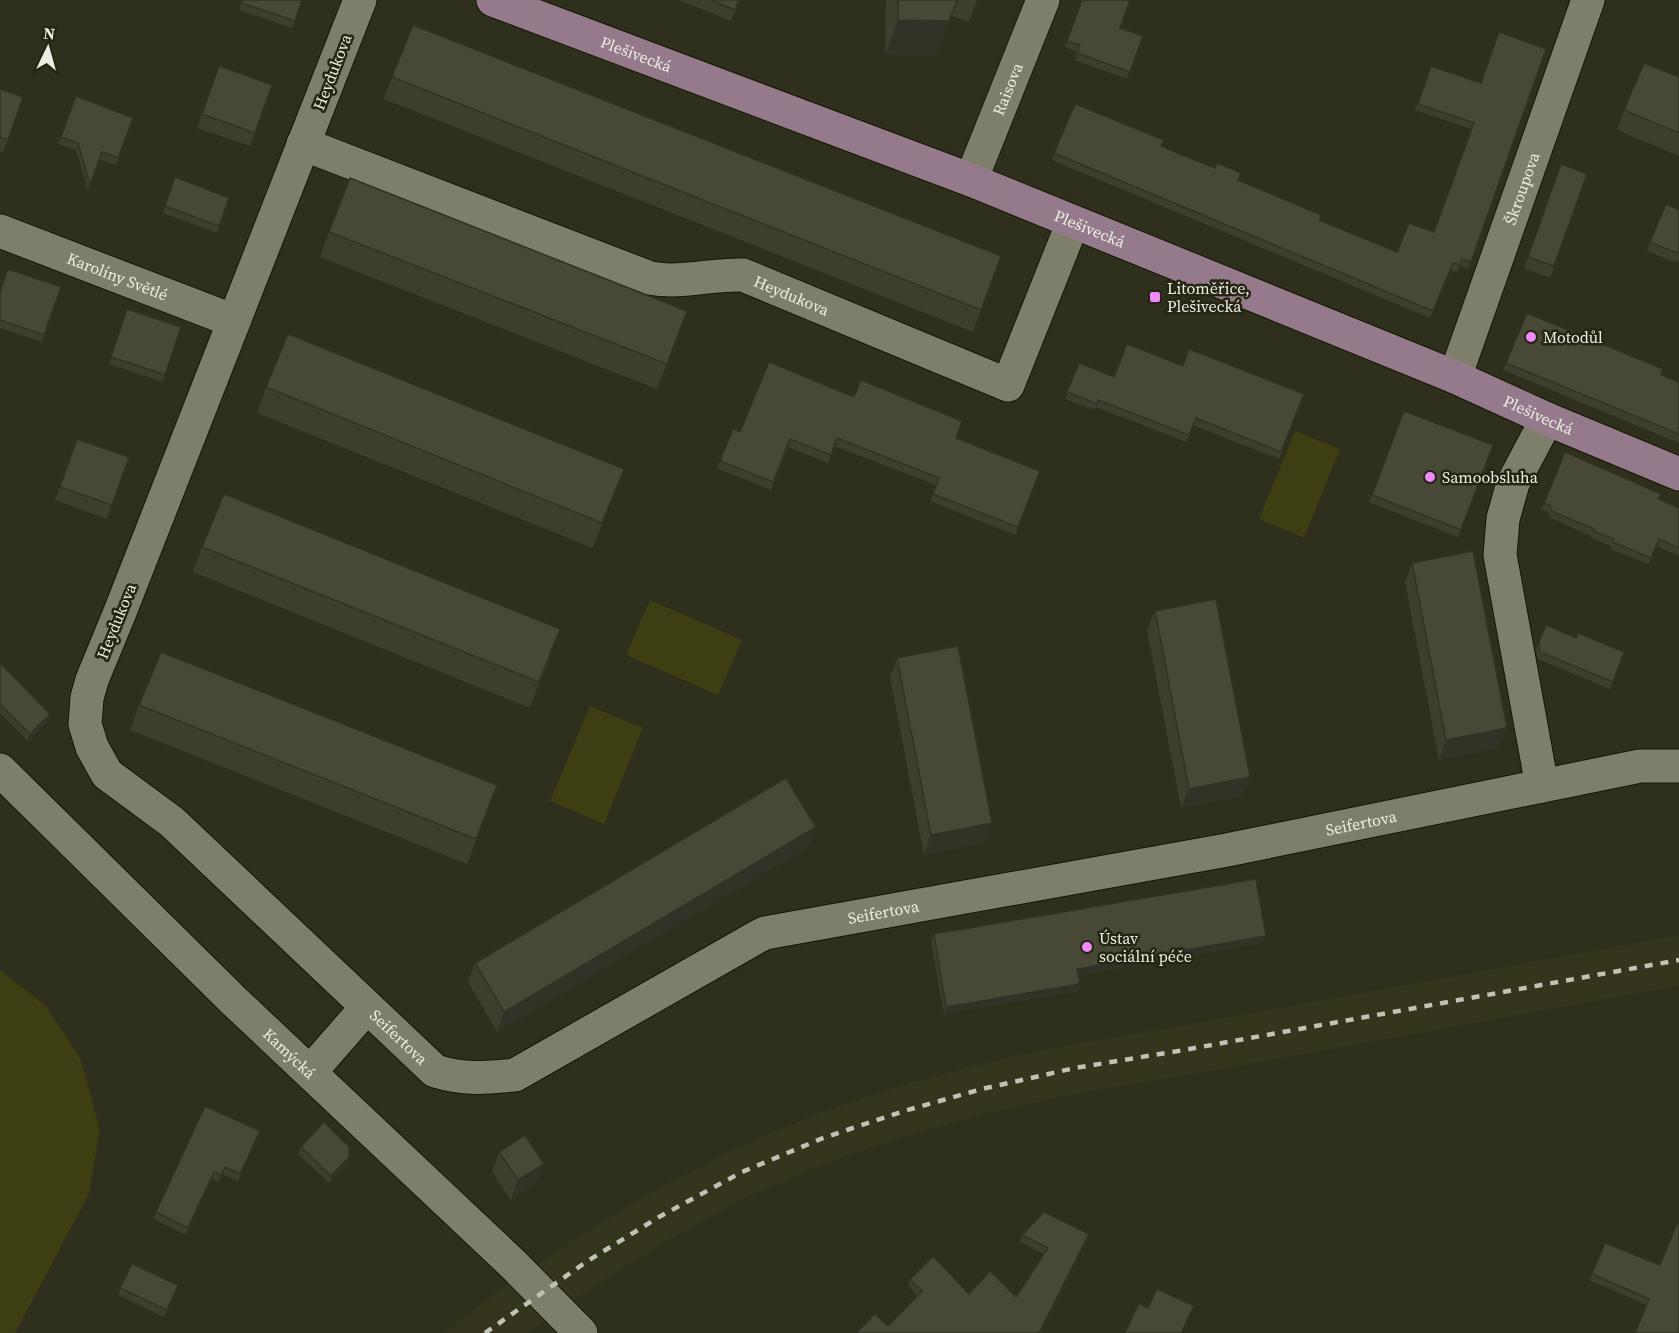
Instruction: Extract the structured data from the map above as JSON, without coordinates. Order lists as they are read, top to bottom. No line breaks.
{"streets":{"street":["Plešivecká","Heydukova","Raisova","Škroupova","Karolíny Světlé","Seifertova","Kamýcká"]},"crossings":[["Plešivecká","Heydukova"],["Plešivecká","Raisova"],["Plešivecká","Škroupova"],["Heydukova","Karolíny Světlé"],["Heydukova","Seifertova"],["Seifertova","Kamýcká"]],"places":{"transit":["Litoměřice, Plešivecká"],"other":["Motodůl","Samoobsluha","Ústav sociální péče"]},"north":"top"}
